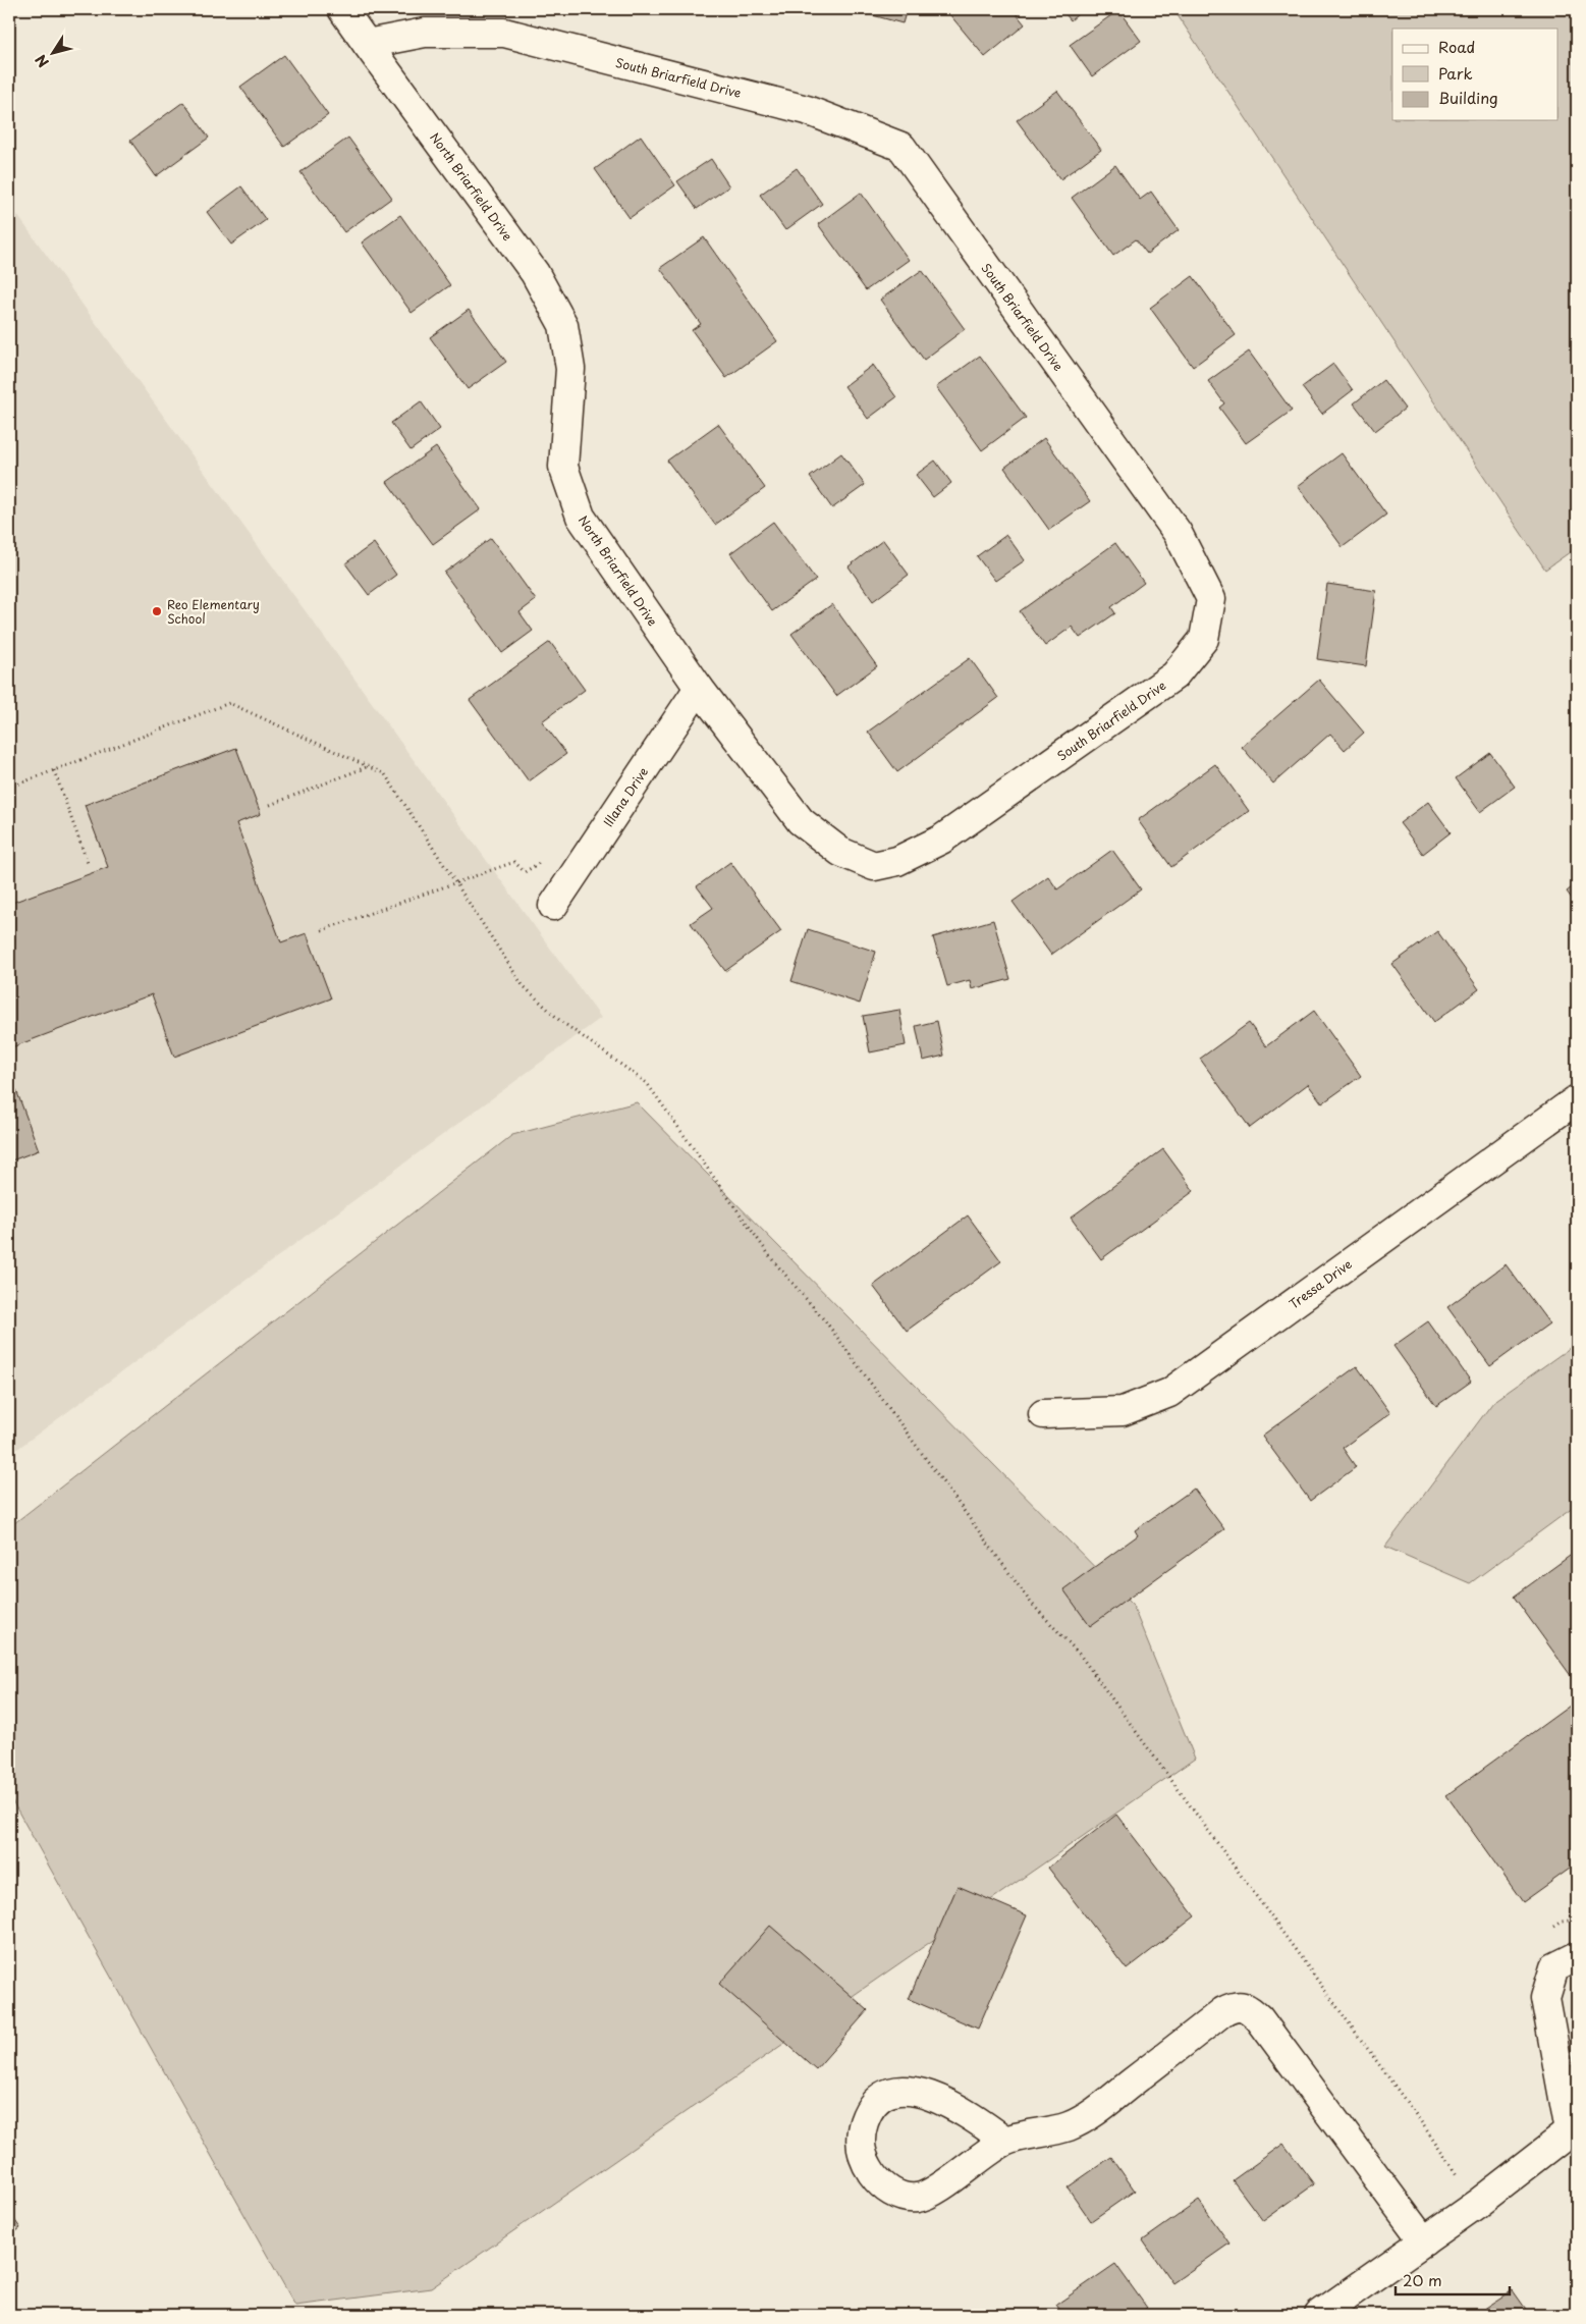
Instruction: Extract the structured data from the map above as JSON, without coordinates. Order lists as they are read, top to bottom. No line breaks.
{"streets":{"street":["South Briarfield Drive","North Briarfield Drive","Illana Drive","Tressa Drive"]},"crossings":[["South Briarfield Drive","North Briarfield Drive"],["North Briarfield Drive","Illana Drive"]],"places":["Reo Elementary School"],"legend":["Road","Park","Building"],"scale_bar":"20 m","north":"bottom left"}
